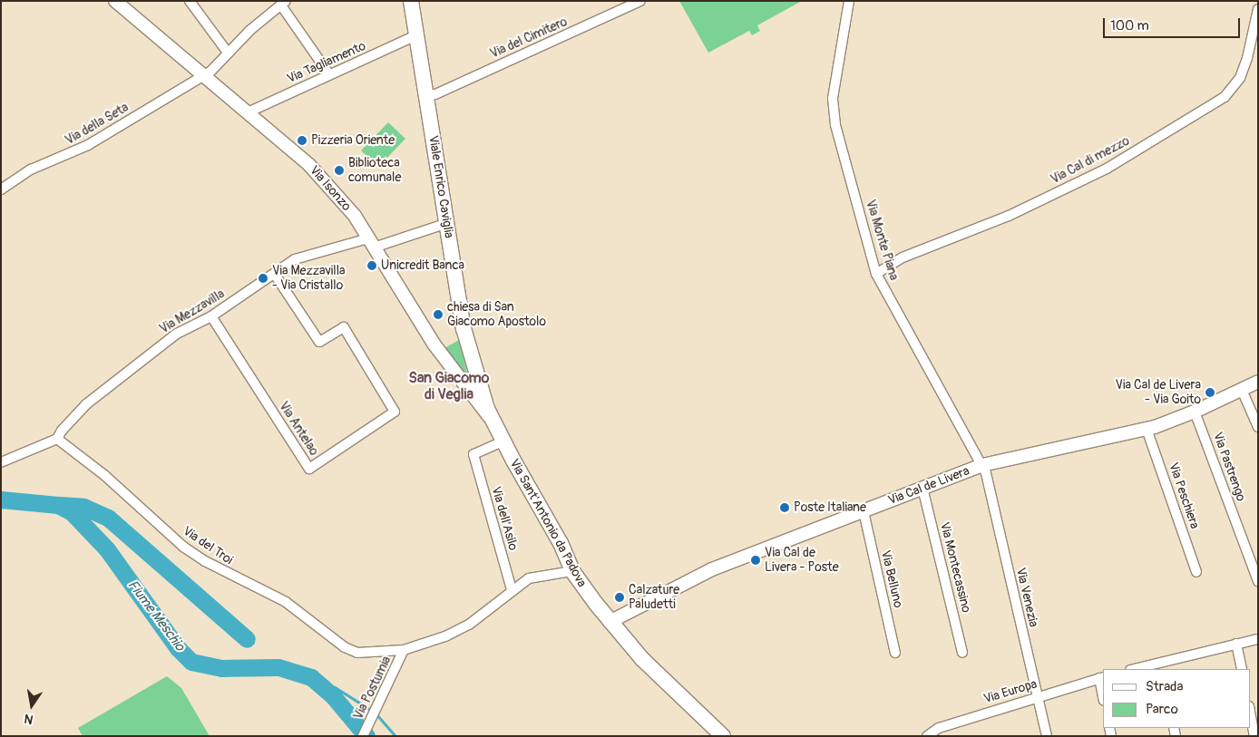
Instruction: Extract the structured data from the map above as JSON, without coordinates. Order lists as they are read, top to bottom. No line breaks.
{"streets":{"main road":["Viale Enrico Caviglia","Via Sant'Antonio da Padova"],"street":["Via del Cimitero","Via Tagliamento","Via della Seta","Via Cal di mezzo","Via Isonzo","Via Monte Piana","Via Mezzavilla","Via Antelao","Via Pastrengo","Via Cal de Livera","Via Peschiera","Via dell'Asilo","Via del Troi","Via Montecassino","Via Belluno","Via Venezia","Via Postumia","Via Europa"]},"crossings":[["Via del Cimitero","Viale Enrico Caviglia"],["Via Tagliamento","Viale Enrico Caviglia"],["Via Tagliamento","Via Isonzo"],["Via della Seta","Via Isonzo"],["Via Cal di mezzo","Via Monte Piana"],["Viale Enrico Caviglia","Via Isonzo"],["Viale Enrico Caviglia","Via Mezzavilla"],["Viale Enrico Caviglia","Via Sant'Antonio da Padova"],["Via Isonzo","Via Mezzavilla"],["Via Isonzo","Via Sant'Antonio da Padova"],["Via Monte Piana","Via Cal de Livera"],["Via Monte Piana","Via Venezia"],["Via Mezzavilla","Via Antelao"],["Via Mezzavilla","Via del Troi"],["Via Pastrengo","Via Cal de Livera"],["Via Cal de Livera","Via Peschiera"],["Via Cal de Livera","Via Sant'Antonio da Padova"],["Via Cal de Livera","Via Montecassino"],["Via Cal de Livera","Via Belluno"],["Via Cal de Livera","Via Venezia"],["Via dell'Asilo","Via Sant'Antonio da Padova"],["Via dell'Asilo","Via Postumia"],["Via Sant'Antonio da Padova","Via Postumia"],["Via del Troi","Via Postumia"],["Via Venezia","Via Europa"]],"districts":["San Giacomo di Veglia"],"water":["Fiume Meschio"],"places":["Pizzeria Oriente","Biblioteca comunale","Unicredit Banca","Via Mezzavilla - Via Cristallo","chiesa di San Giacomo Apostolo","Via Cal de Livera - Via Goito","Poste Italiane","Via Cal de Livera - Poste","Calzature Paludetti"],"legend":["Strada","Parco"],"scale_bar":"100 m","north":"bottom"}
